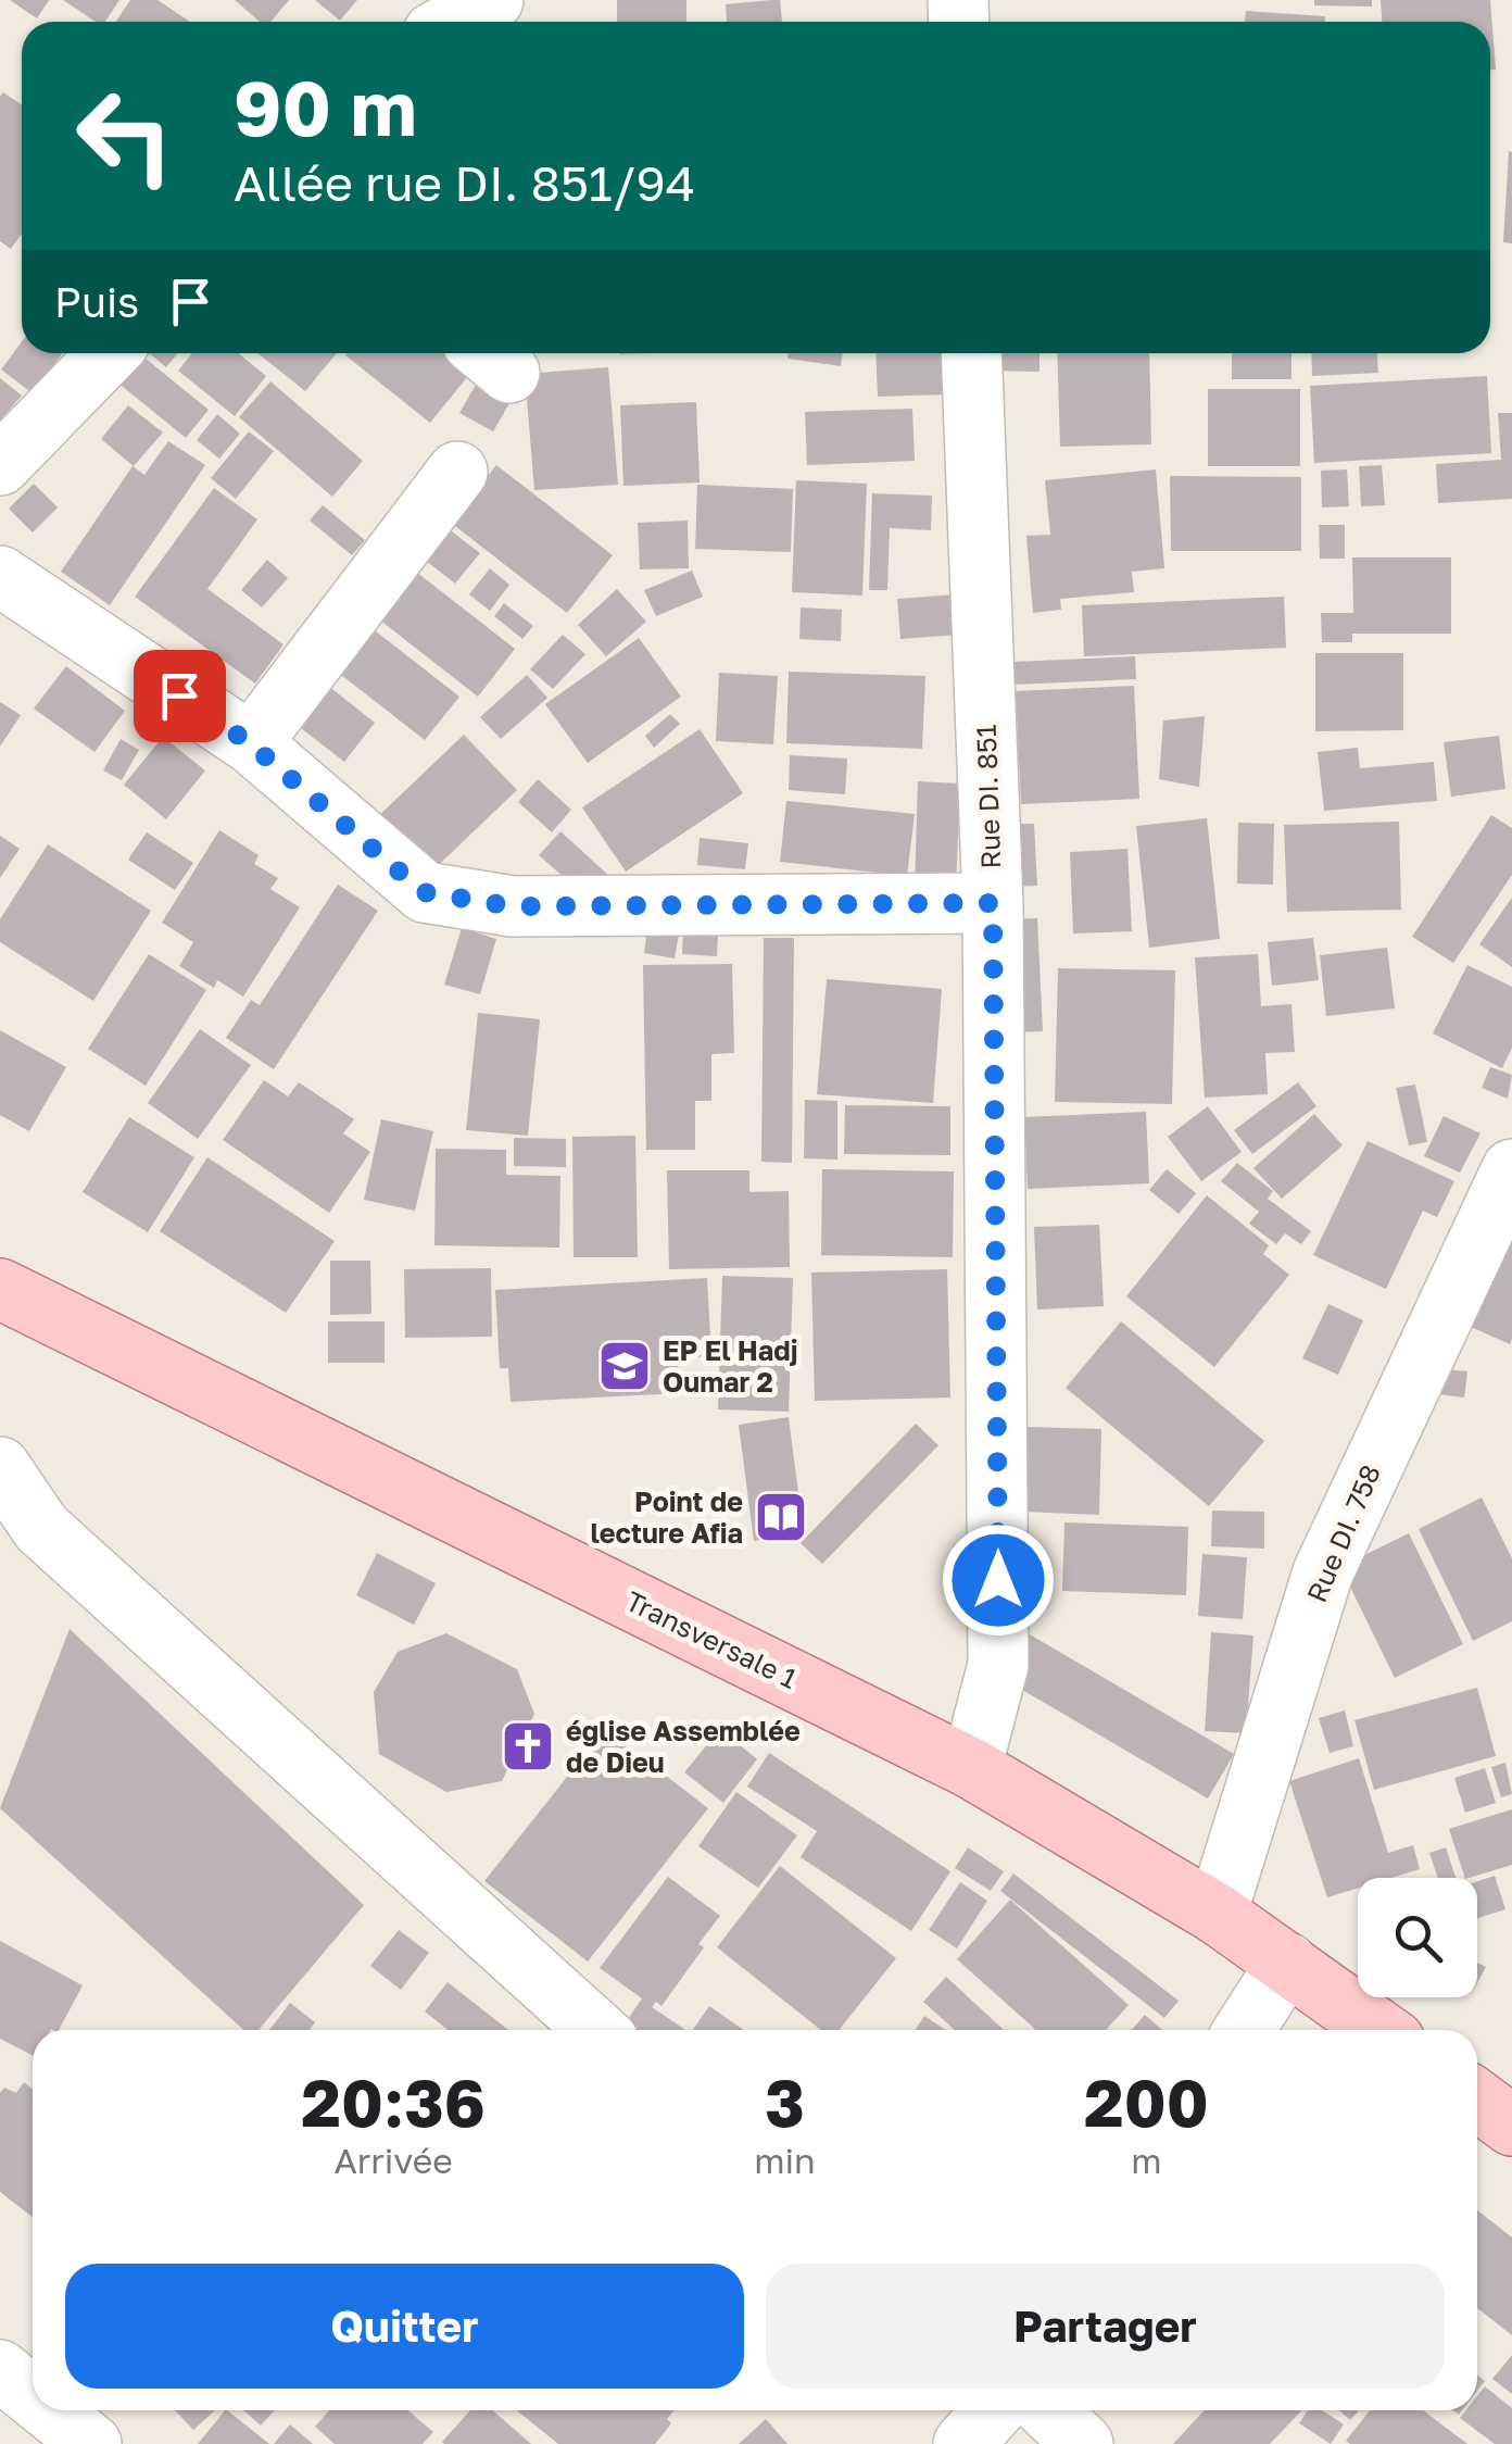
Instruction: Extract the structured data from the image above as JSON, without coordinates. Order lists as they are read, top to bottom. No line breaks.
{"streets":{"main road":["Transversale 1"],"street":["Rue DI. 851","Rue DI. 758"]},"crossings":[["Rue DI. 851","Transversale 1"],["Rue DI. 758","Transversale 1"]],"places":{"school or university":["EP El Hadj Oumar 2"],"library":["Point de lecture Afia"],"church":["église Assemblée de Dieu"]},"page":{"turn":["90 m","Allée rue DI. 851/94"],"then":"Puis","eta":["20:36","Arrivée","3","min","200","m"],"buttons":["Quitter","Partager"]}}
